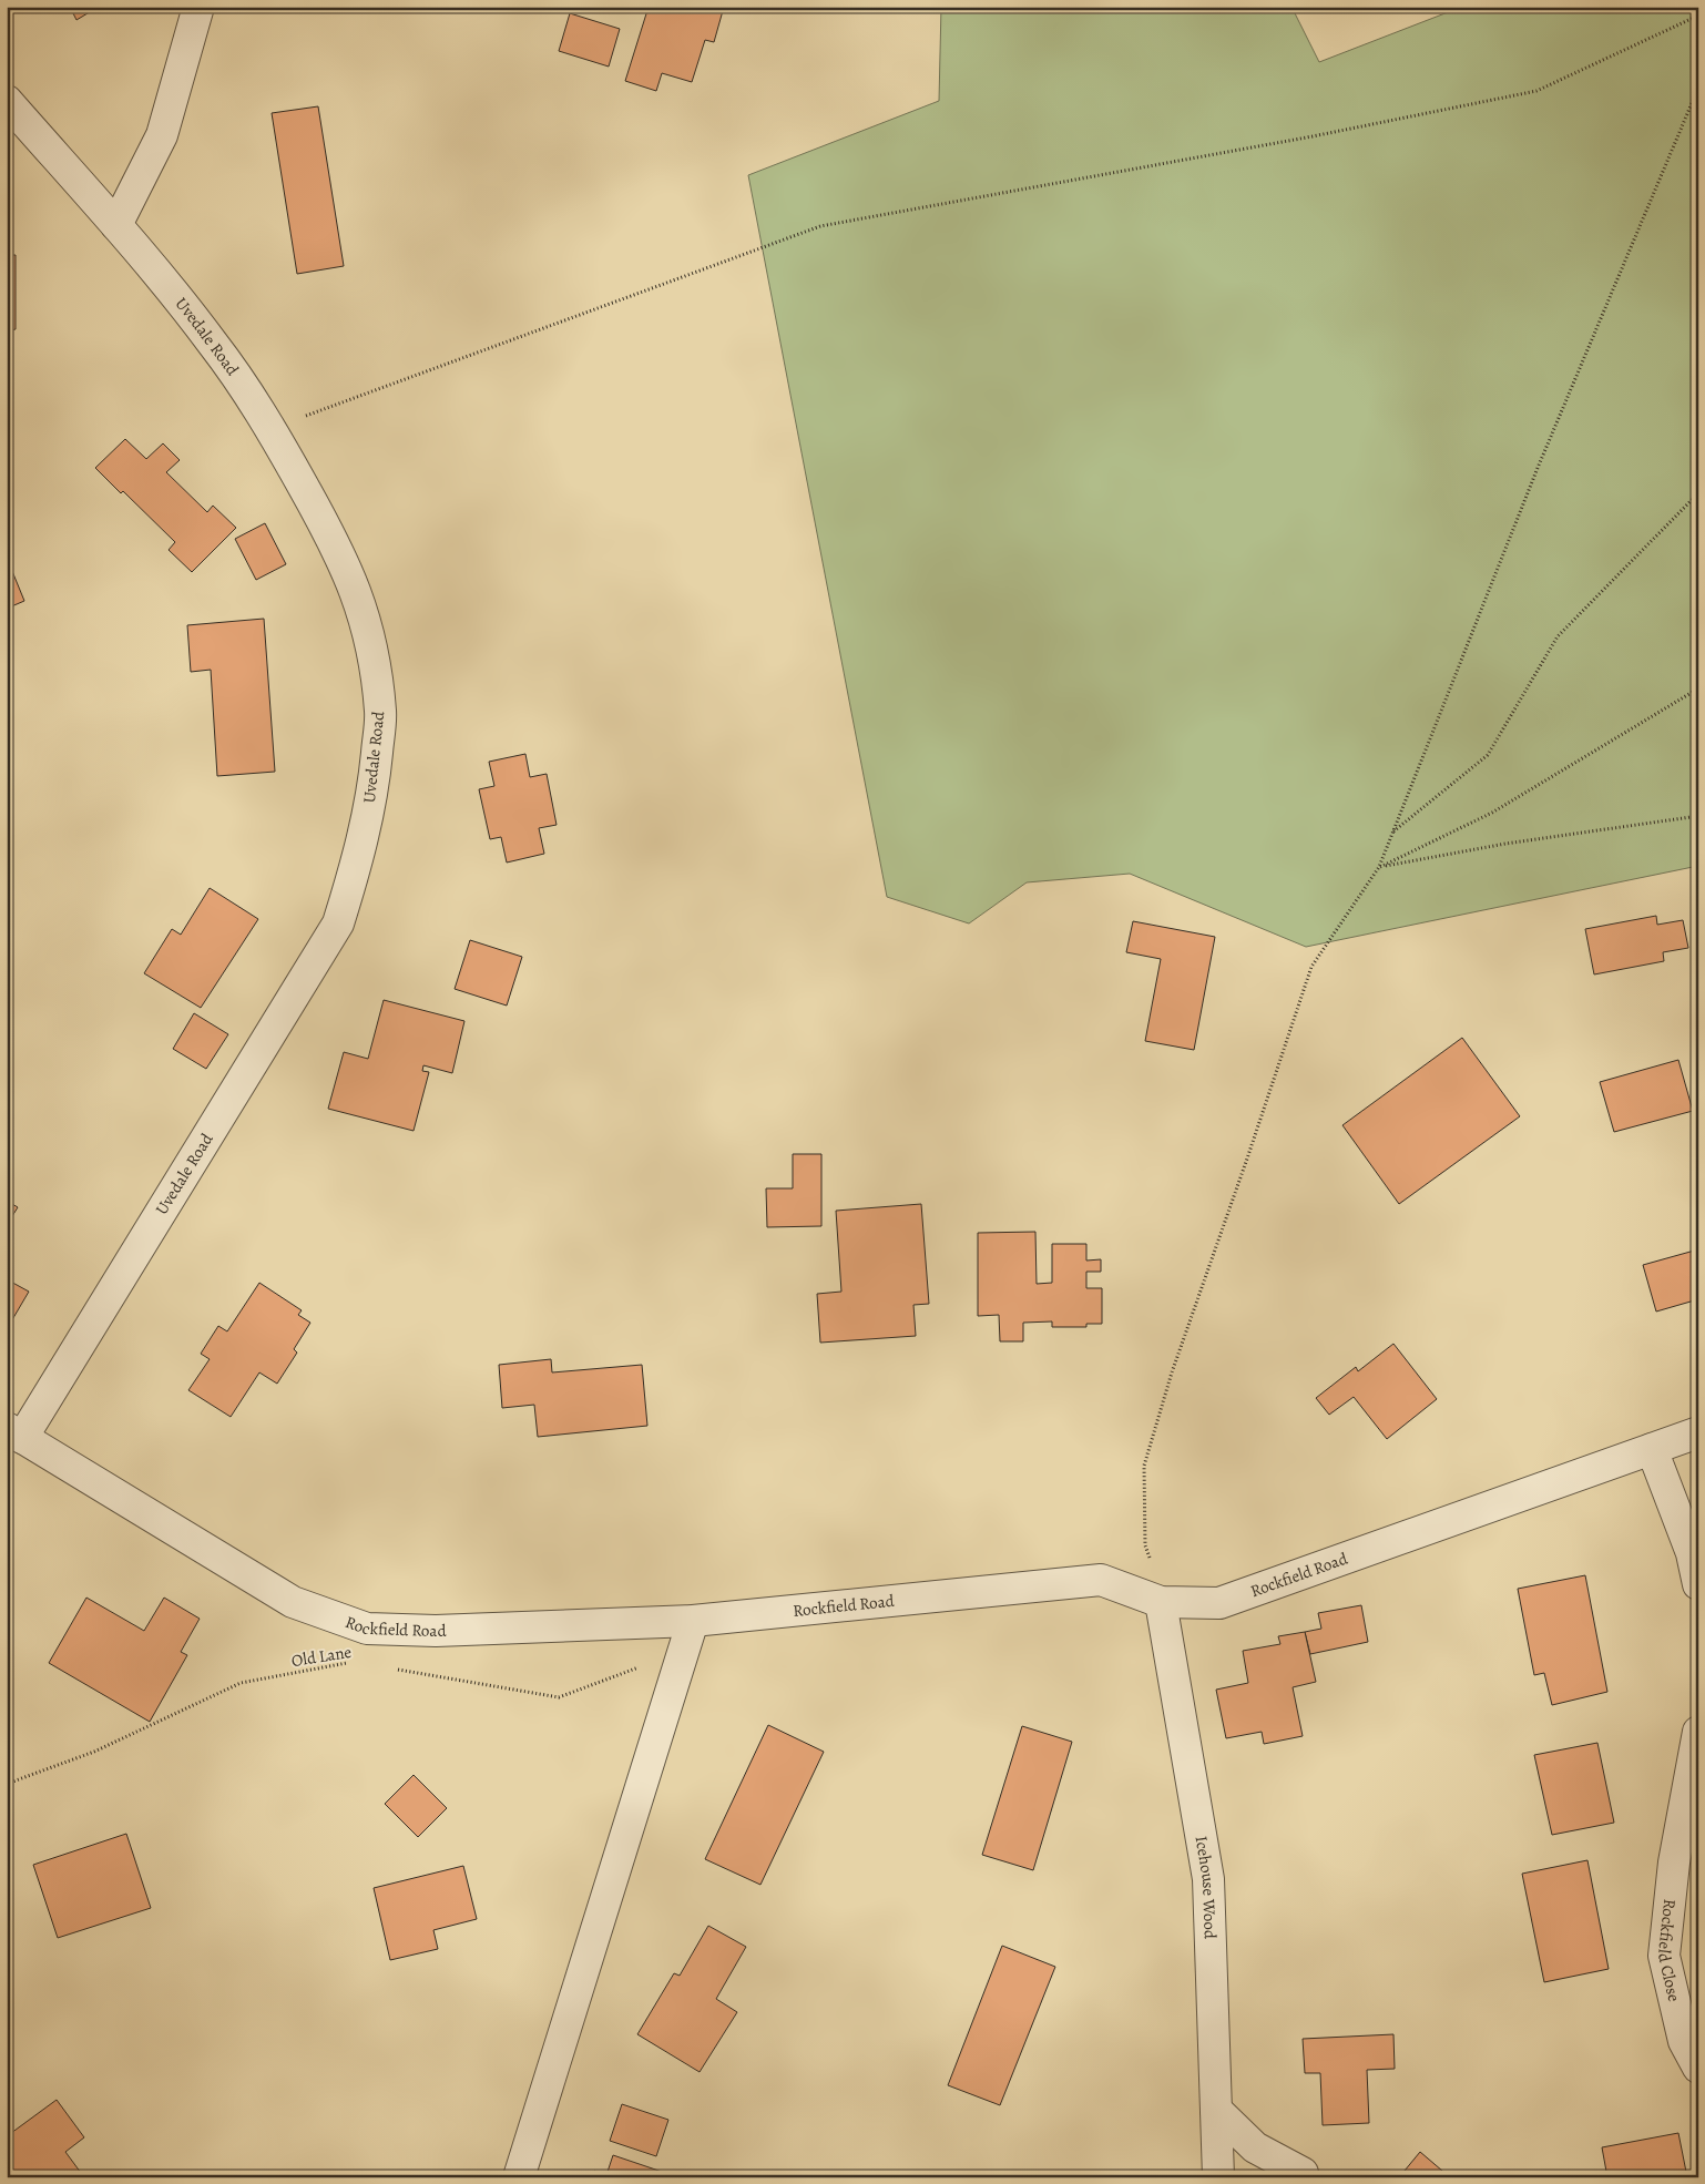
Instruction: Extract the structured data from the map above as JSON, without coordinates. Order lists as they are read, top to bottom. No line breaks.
{"streets":{"street":["Uvedale Road","Rockfield Road","Icehouse Wood","Rockfield Close"],"path":["Old Lane"]},"crossings":[["Uvedale Road","Rockfield Road"],["Rockfield Road","Icehouse Wood"]]}
